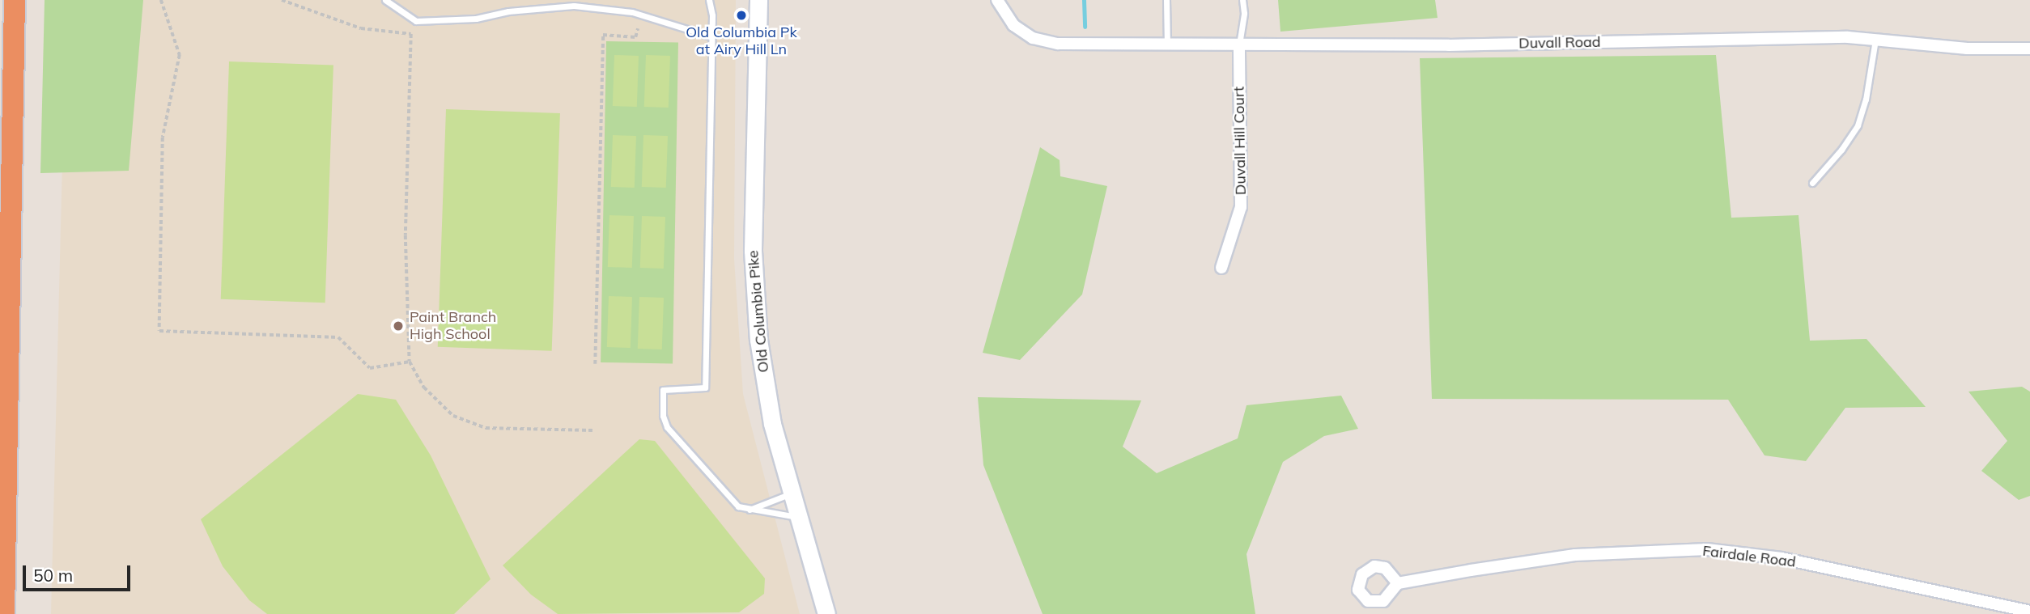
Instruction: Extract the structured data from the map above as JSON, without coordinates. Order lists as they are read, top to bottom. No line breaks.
{"streets":{"main road":["Old Columbia Pike"],"street":["Duvall Road","Duvall Hill Court","Fairdale Road"]},"crossings":[["Duvall Road","Duvall Hill Court"]],"places":["Old Columbia Pk at Airy Hill Ln","Paint Branch High School"],"scale_bar":"50 m"}
